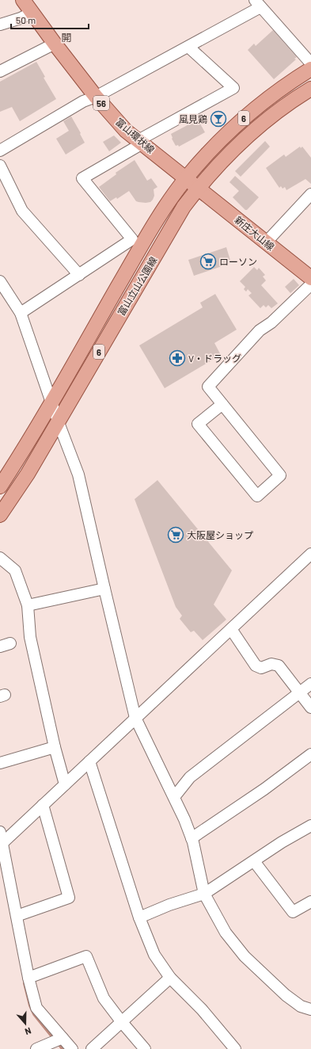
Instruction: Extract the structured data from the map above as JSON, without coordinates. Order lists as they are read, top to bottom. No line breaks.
{"streets":{"main road":["56","6","富山環状線","新庄大山線","富山立山公園線"]},"crossings":[["富山環状線","新庄大山線"],["富山環状線","富山立山公園線"],["新庄大山線","富山立山公園線"]],"districts":["開"],"places":{"bar":["風見鶏"],"supermarket":["ローソン","大阪屋ショップ"],"pharmacy":["V・ドラッグ"]},"scale_bar":"50 m","north":"bottom"}
